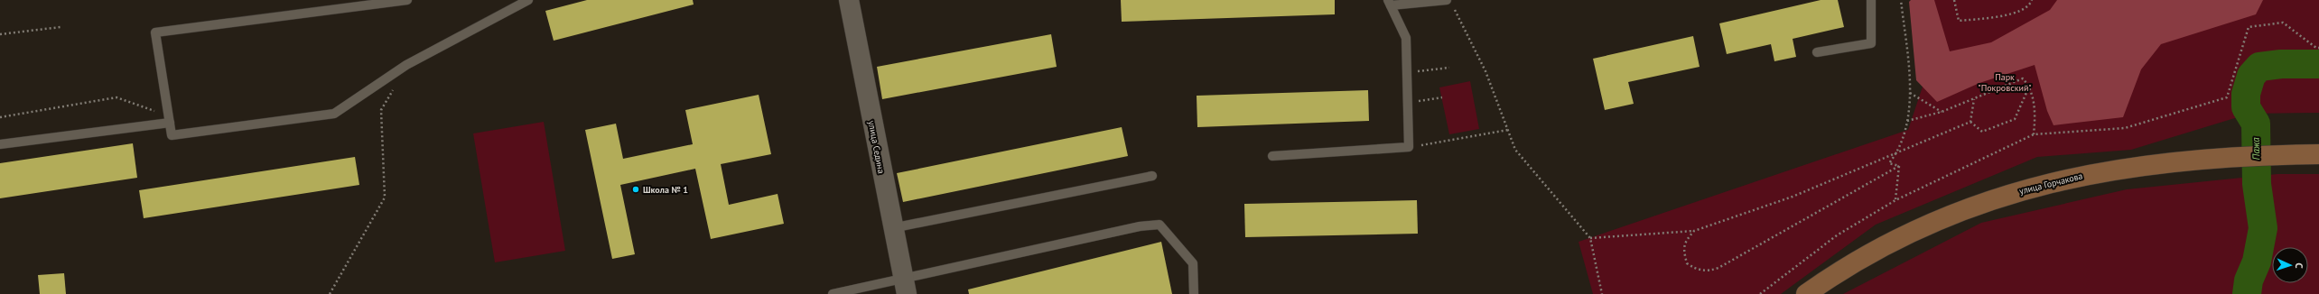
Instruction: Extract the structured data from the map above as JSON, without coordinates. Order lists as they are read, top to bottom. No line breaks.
{"streets":{"main road":["улица Горчакова"],"street":["улица Седина"]},"water":["Пажа"],"parks":["Парк \"Покровский\""],"places":["Школа № 1"],"north":"right"}
